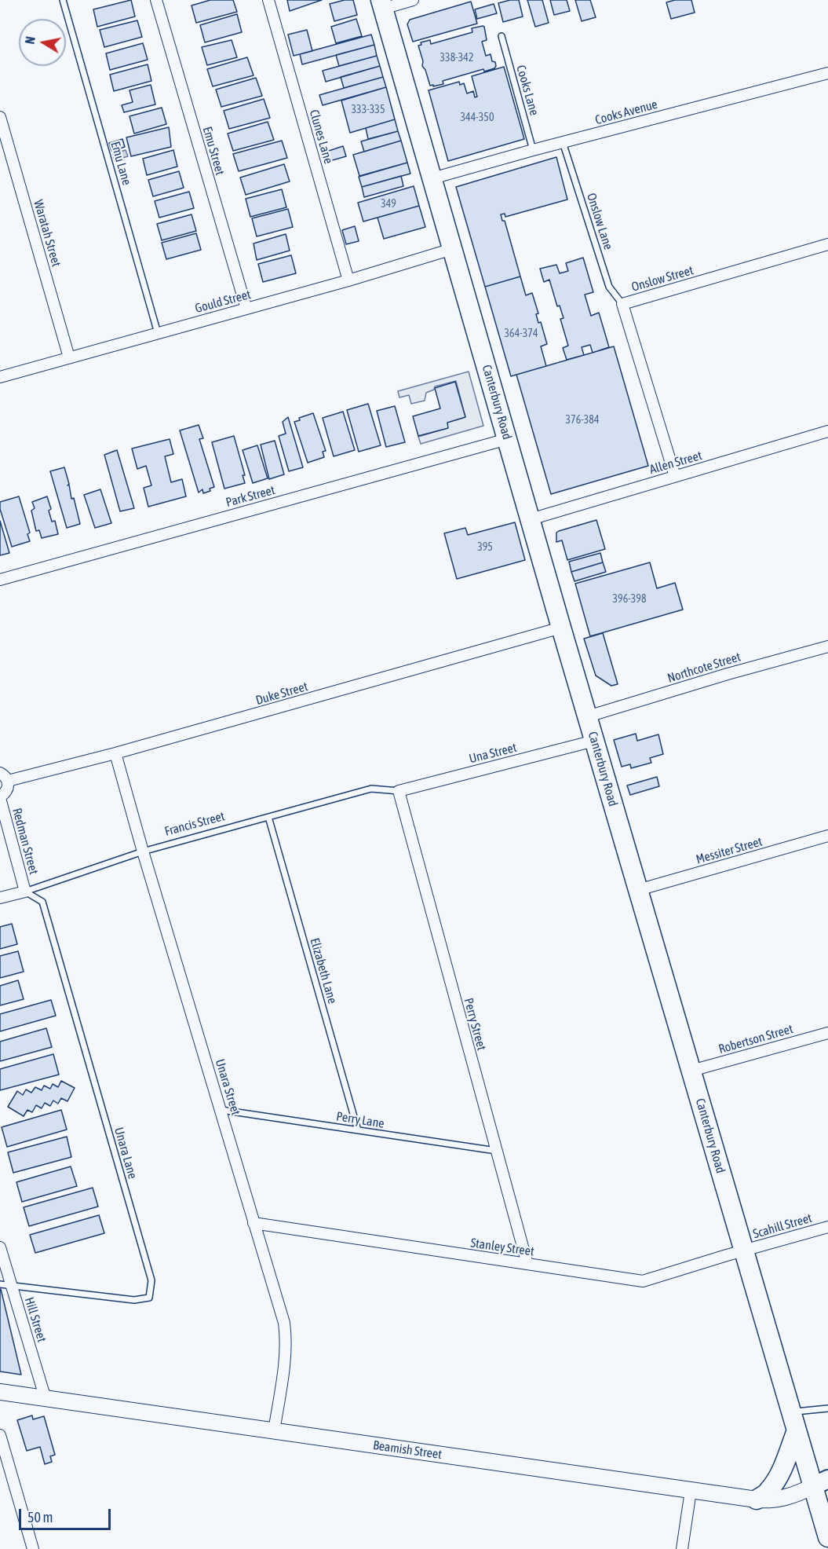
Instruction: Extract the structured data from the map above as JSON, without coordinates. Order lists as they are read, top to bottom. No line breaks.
{"streets":{"highway":["Canterbury Road"],"main road":["Beamish Street"],"street":["Cooks Avenue","Clunes Lane","Emu Street","Waratah Street","Onslow Street","Gould Street","Allen Street","Park Street","Northcote Street","Duke Street","Una Street","Francis Street","Redman Street","Messiter Street","Perry Street","Robertson Street","Unara Street","Scahill Street","Stanley Street","Hill Street"],"lane":["Cooks Lane","Emu Lane","Onslow Lane","Elizabeth Lane","Perry Lane","Unara Lane"]},"crossings":[["Cooks Lane","Cooks Avenue"],["Cooks Avenue","Onslow Lane"],["Cooks Avenue","Canterbury Road"],["Clunes Lane","Gould Street"],["Emu Street","Gould Street"],["Emu Lane","Gould Street"],["Onslow Lane","Onslow Street"],["Waratah Street","Gould Street"],["Onslow Street","Allen Street"],["Gould Street","Canterbury Road"],["Canterbury Road","Allen Street"],["Canterbury Road","Park Street"],["Canterbury Road","Northcote Street"],["Canterbury Road","Duke Street"],["Canterbury Road","Una Street"],["Canterbury Road","Messiter Street"],["Canterbury Road","Robertson Street"],["Canterbury Road","Scahill Street"],["Canterbury Road","Stanley Street"],["Canterbury Road","Beamish Street"],["Duke Street","Unara Street"],["Una Street","Francis Street"],["Una Street","Perry Street"],["Francis Street","Redman Street"],["Francis Street","Elizabeth Lane"],["Francis Street","Perry Street"],["Francis Street","Unara Street"],["Francis Street","Unara Lane"],["Redman Street","Unara Lane"],["Elizabeth Lane","Perry Lane"],["Perry Street","Perry Lane"],["Perry Street","Stanley Street"],["Unara Street","Perry Lane"],["Unara Street","Stanley Street"],["Unara Street","Beamish Street"],["Unara Lane","Hill Street"],["Scahill Street","Stanley Street"],["Hill Street","Beamish Street"]],"house_numbers":["338-342","333-335","344-350","349","364-374","376-384","395","396-398"],"scale_bar":"50 m","north":"left"}
